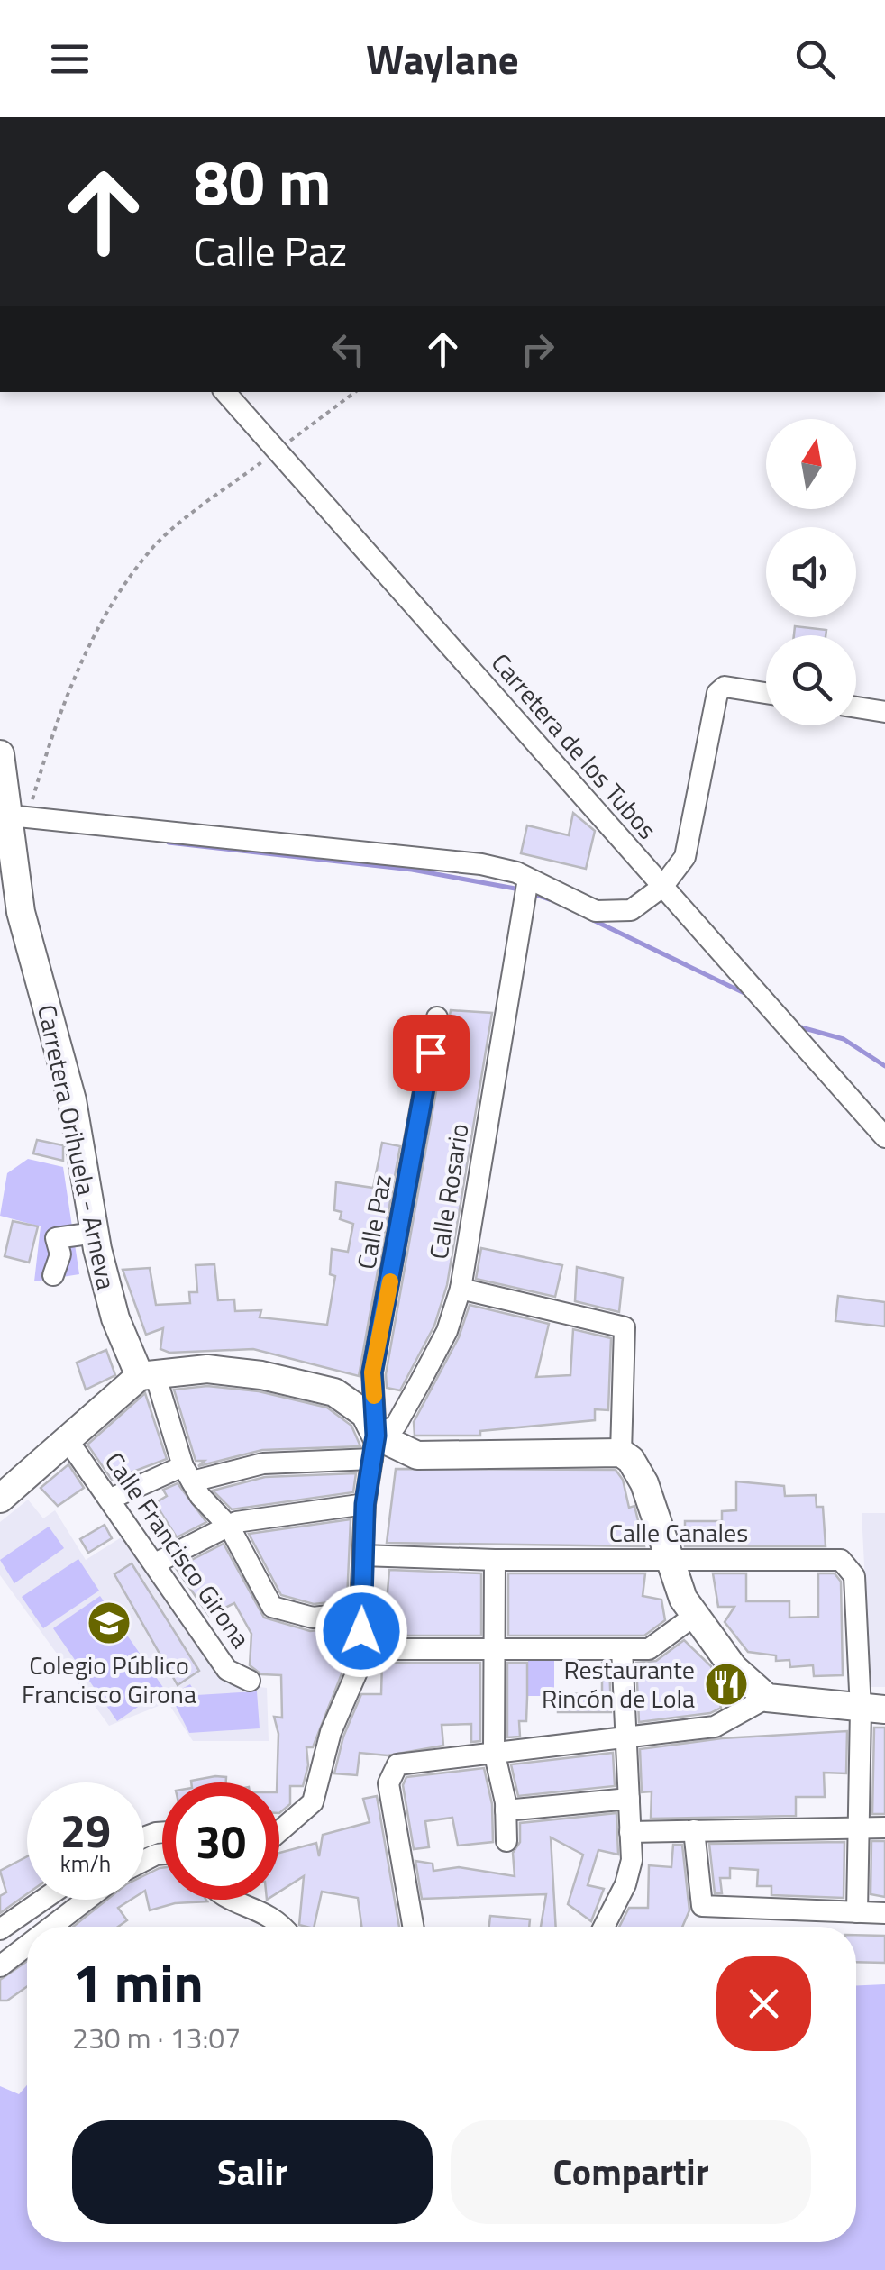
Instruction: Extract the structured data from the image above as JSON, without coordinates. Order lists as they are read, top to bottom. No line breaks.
{"streets":{"main road":["Carretera Orihuela - Arneva"],"street":["Carretera de los Tubos","Calle Rosario","Calle Paz","Calle Canales","Calle Francisco Girona"]},"crossings":[["Calle Rosario","Calle Paz"],["Calle Paz","Calle Canales"]],"places":{"school or university":["Colegio Público Francisco Girona"],"restaurant":["Restaurante Rincón de Lola"]},"north":"top","page":{"header":"Waylane","turn":["80 m","Calle Paz"],"speed":"29 km/h","limit":"30","heading":["1 min","230 m · 13:07"],"buttons":["Salir","Compartir"]}}
